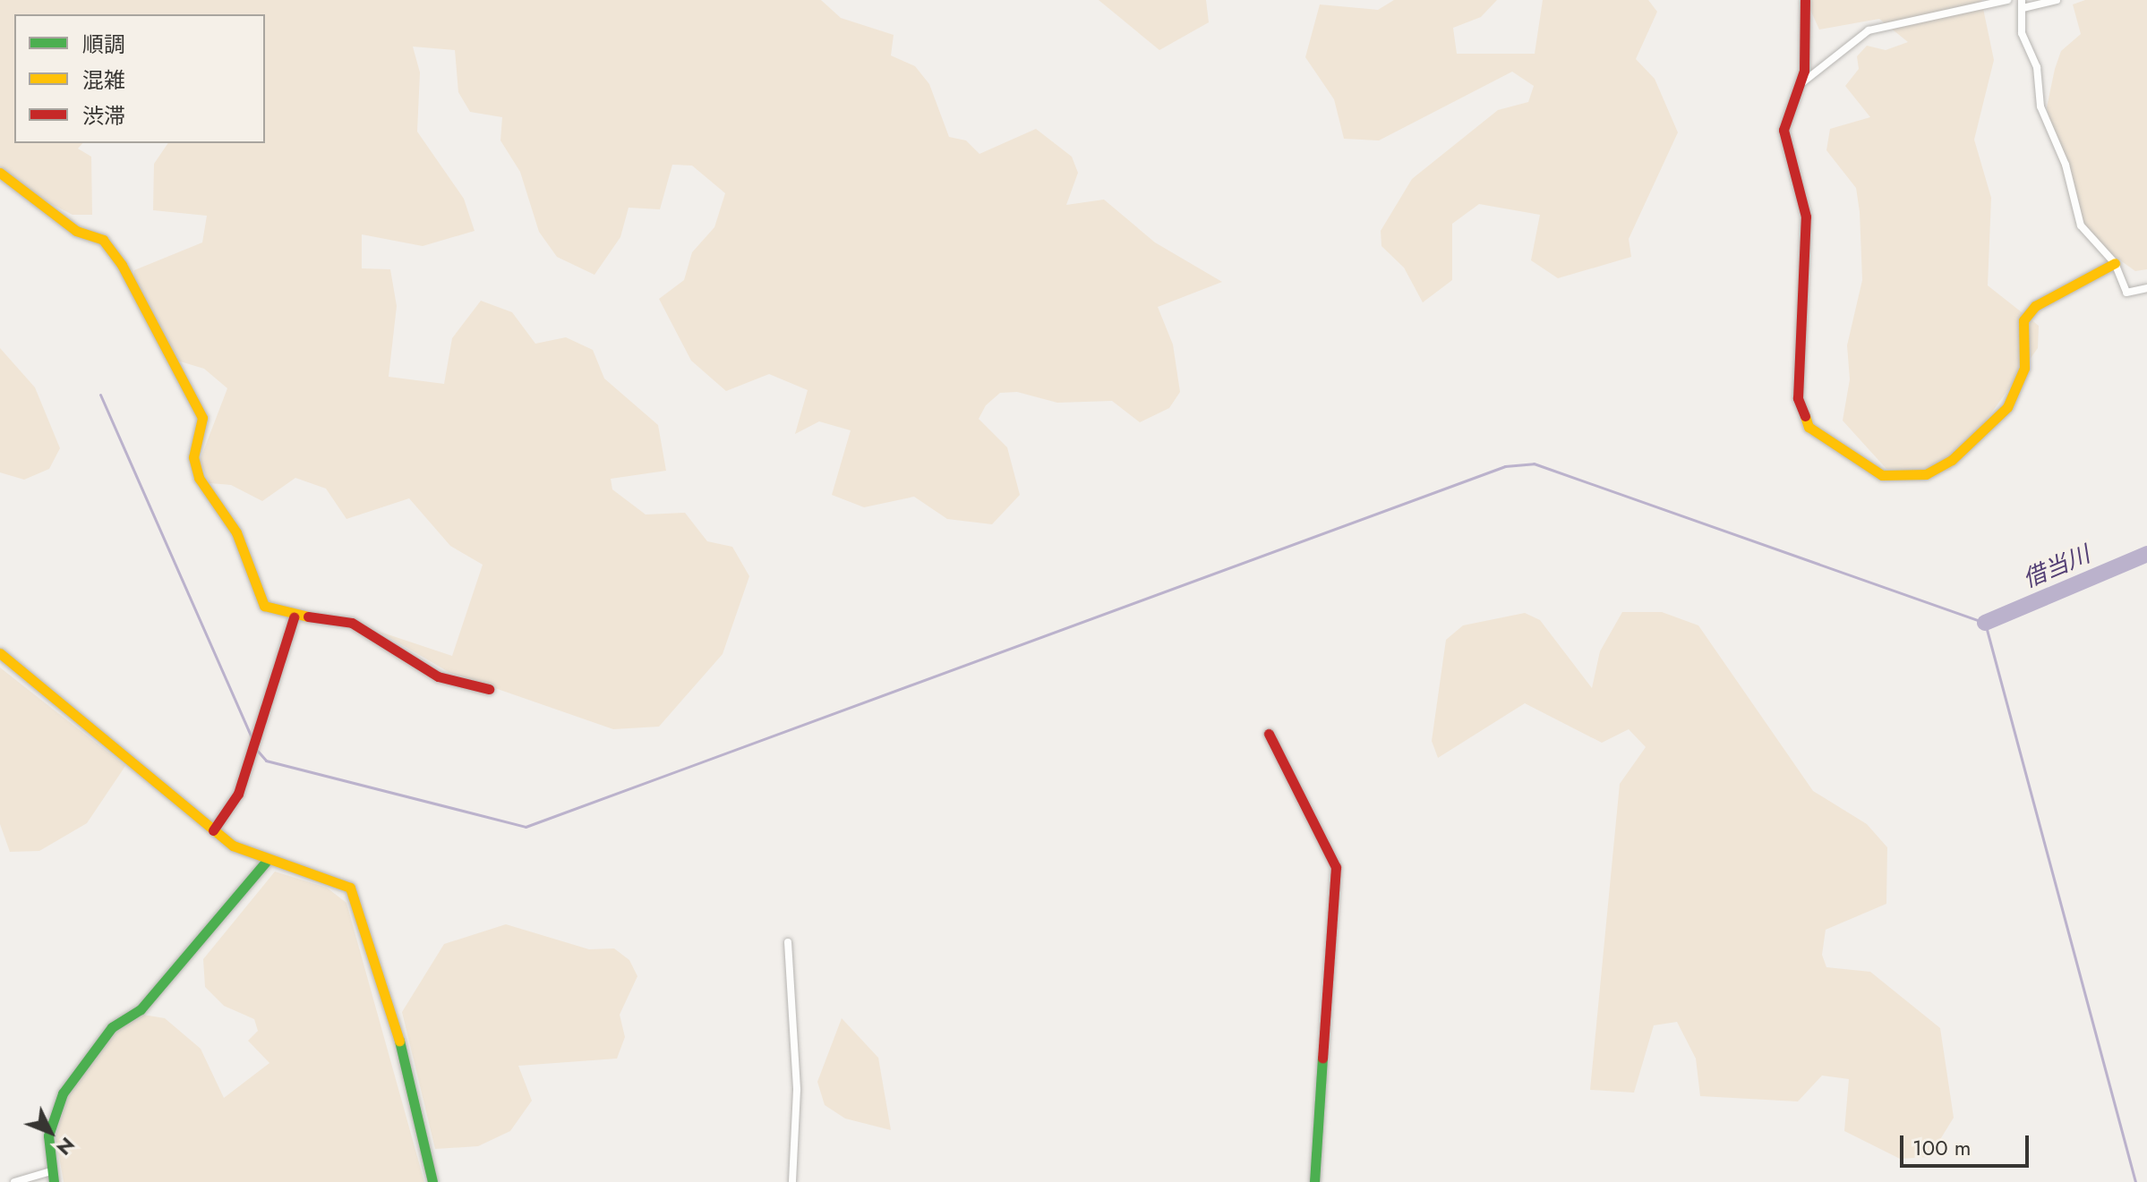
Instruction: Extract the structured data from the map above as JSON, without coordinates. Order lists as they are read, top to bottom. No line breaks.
{"water":["借当川"],"legend":["順調","混雑","渋滞"],"scale_bar":"100 m","north":"bottom right"}
